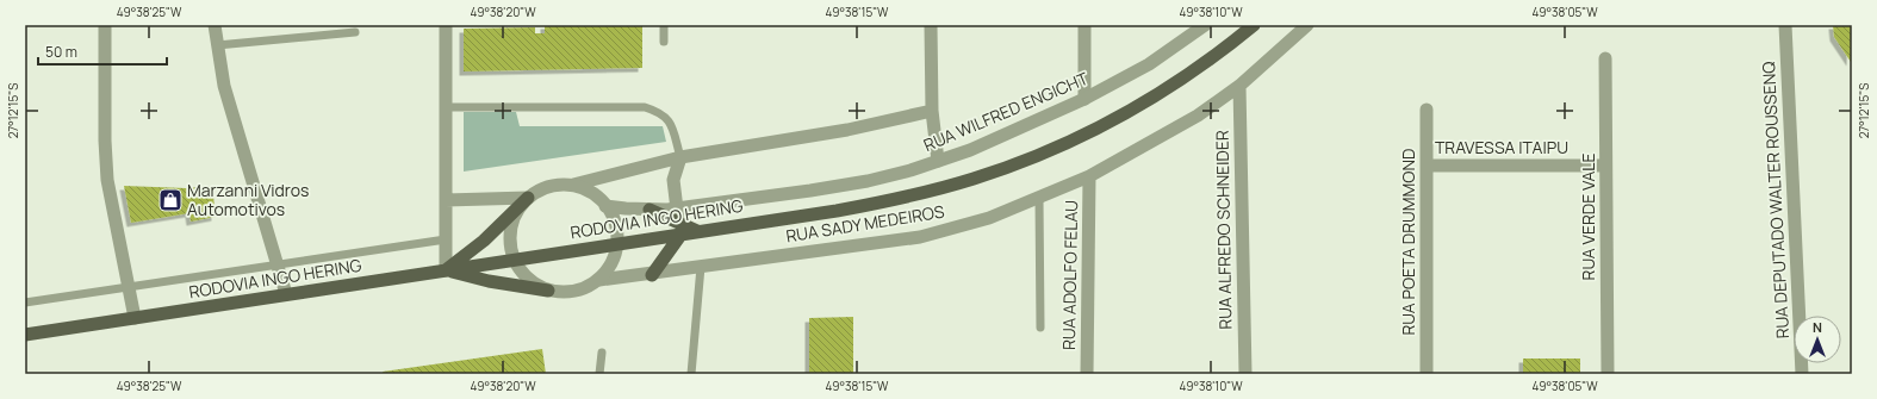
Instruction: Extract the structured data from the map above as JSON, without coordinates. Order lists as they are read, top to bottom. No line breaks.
{"streets":{"highway":["RODOVIA INGO HERING"],"street":["RUA WILFRED ENGICHT","TRAVESSA ITAIPU","RUA DEPUTADO WALTER ROUSSENQ","RUA VERDE VALE","RUA SADY MEDEIROS","RUA ALFREDO SCHNEIDER","RUA POETA DRUMMOND","RUA ADOLFO FELAU"]},"crossings":[["TRAVESSA ITAIPU","RUA VERDE VALE"],["TRAVESSA ITAIPU","RUA POETA DRUMMOND"],["RUA SADY MEDEIROS","RUA ALFREDO SCHNEIDER"],["RUA SADY MEDEIROS","RUA ADOLFO FELAU"]],"places":{"shop":["Marzanni Vidros Automotivos"]},"scale_bar":"50 m","north":"top","coordinates":["49°38'25\"W","49°38'20\"W","49°38'15\"W","49°38'10\"W","49°38'05\"W","27°12'15\"S"]}
